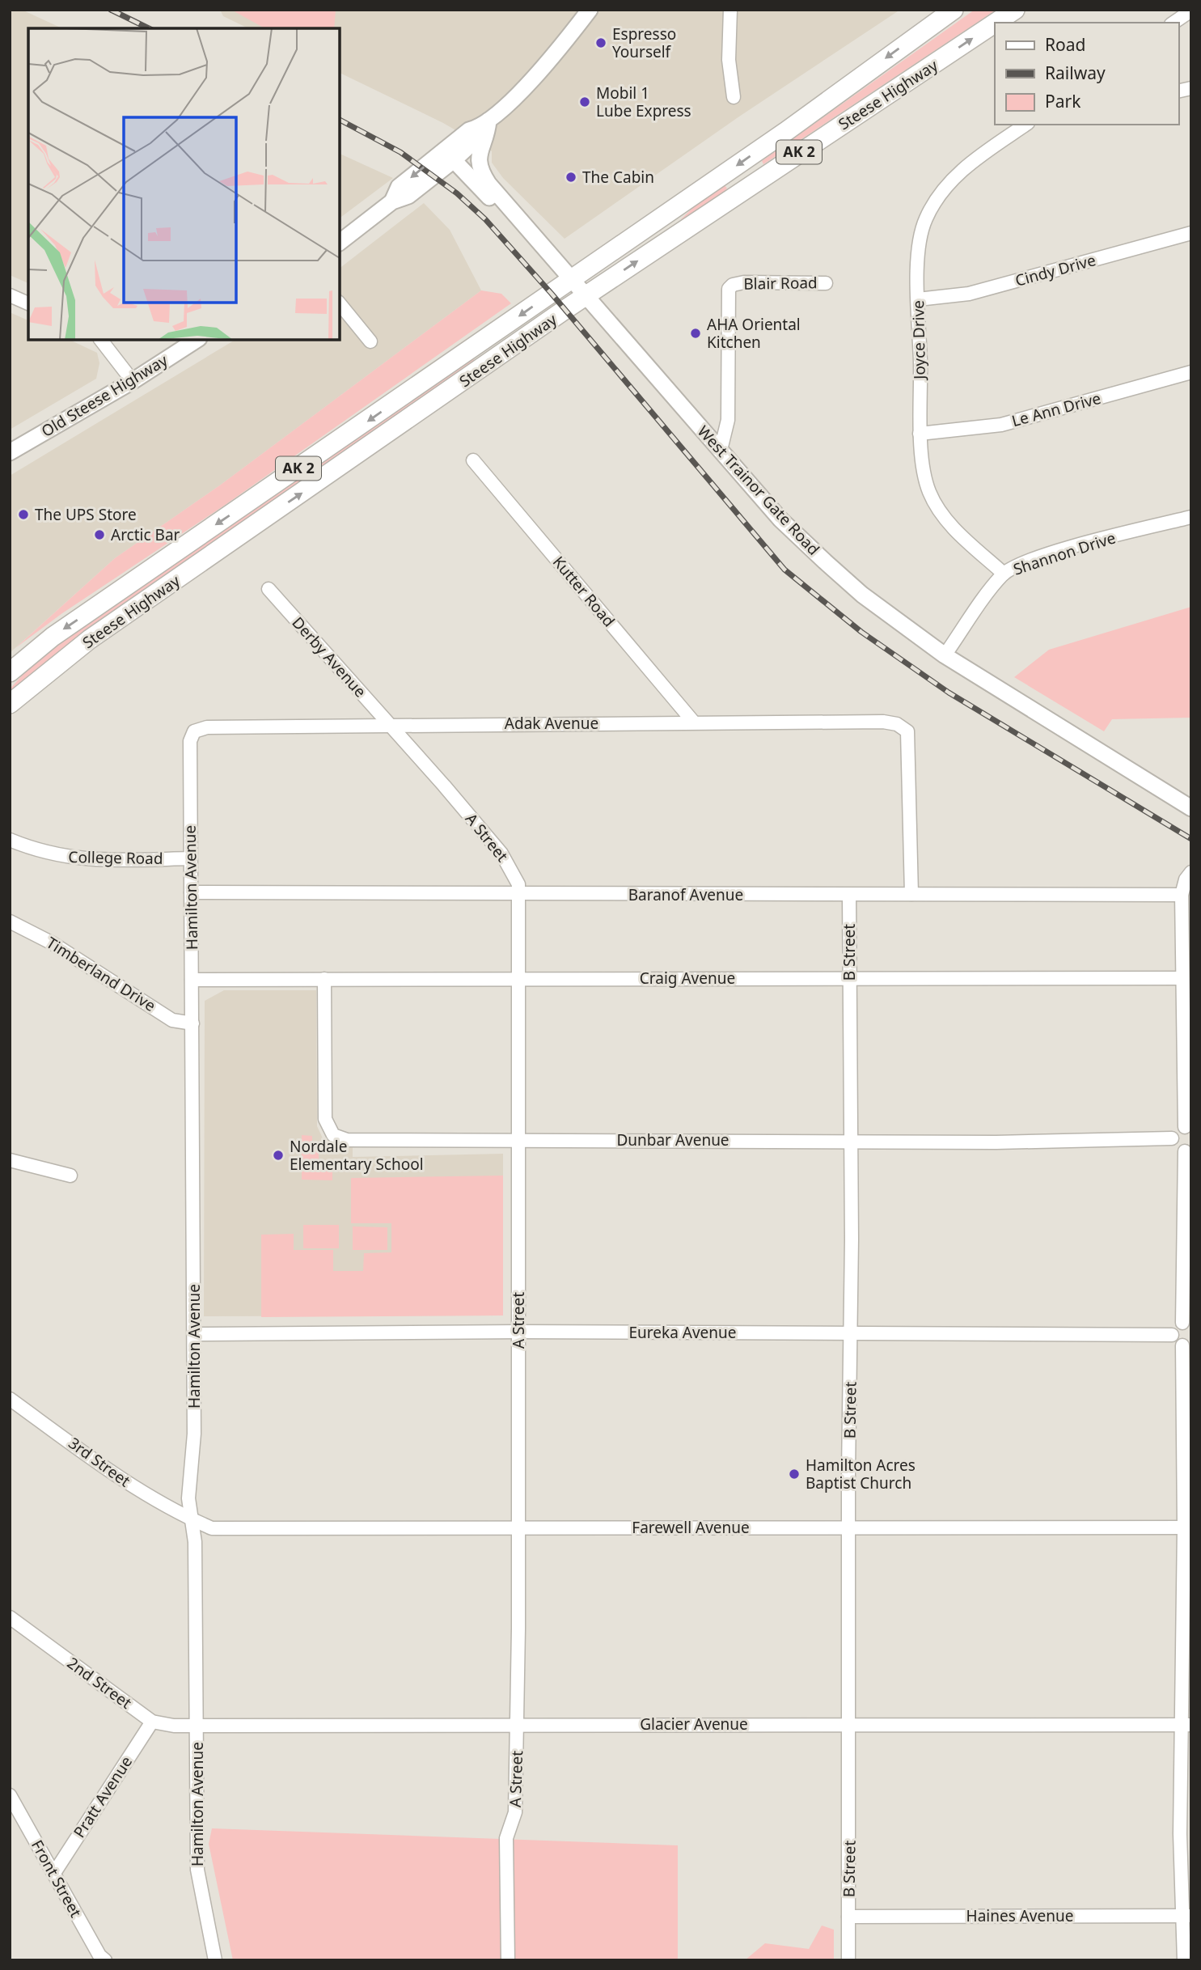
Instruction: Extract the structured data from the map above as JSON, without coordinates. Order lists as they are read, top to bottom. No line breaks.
{"streets":{"highway":["Steese Highway","AK 2"],"main road":["Old Steese Highway","West Trainor Gate Road"],"street":["Cindy Drive","Blair Road","Joyce Drive","Le Ann Drive","Shannon Drive","Kutter Road","Derby Avenue","Adak Avenue","A Street","College Road","Hamilton Avenue","Baranof Avenue","B Street","Timberland Drive","Craig Avenue","Dunbar Avenue","Eureka Avenue","3rd Street","Farewell Avenue","2nd Street","Glacier Avenue","Pratt Avenue","Front Street","Haines Avenue"]},"crossings":[["Steese Highway","West Trainor Gate Road"],["Cindy Drive","Joyce Drive"],["Blair Road","West Trainor Gate Road"],["Joyce Drive","Le Ann Drive"],["Joyce Drive","Shannon Drive"],["West Trainor Gate Road","Shannon Drive"],["Kutter Road","Adak Avenue"],["Derby Avenue","Adak Avenue"],["Derby Avenue","A Street"],["Adak Avenue","A Street"],["Adak Avenue","Hamilton Avenue"],["Adak Avenue","Baranof Avenue"],["A Street","Baranof Avenue"],["A Street","Craig Avenue"],["A Street","Dunbar Avenue"],["A Street","Eureka Avenue"],["A Street","Farewell Avenue"],["A Street","Glacier Avenue"],["College Road","Hamilton Avenue"],["Hamilton Avenue","Baranof Avenue"],["Hamilton Avenue","Timberland Drive"],["Hamilton Avenue","Craig Avenue"],["Hamilton Avenue","Eureka Avenue"],["Hamilton Avenue","3rd Street"],["Hamilton Avenue","Farewell Avenue"],["Hamilton Avenue","Glacier Avenue"],["Baranof Avenue","B Street"],["B Street","Craig Avenue"],["B Street","Dunbar Avenue"],["B Street","Eureka Avenue"],["B Street","Farewell Avenue"],["B Street","Glacier Avenue"],["B Street","Haines Avenue"],["Craig Avenue","Dunbar Avenue"],["3rd Street","Farewell Avenue"],["2nd Street","Pratt Avenue"],["Pratt Avenue","Front Street"]],"places":["Espresso Yourself","Mobil 1 Lube Express","The Cabin","AHA Oriental Kitchen","The UPS Store","Arctic Bar","Nordale Elementary School","Hamilton Acres Baptist Church"],"legend":["Road","Railway","Park"]}
